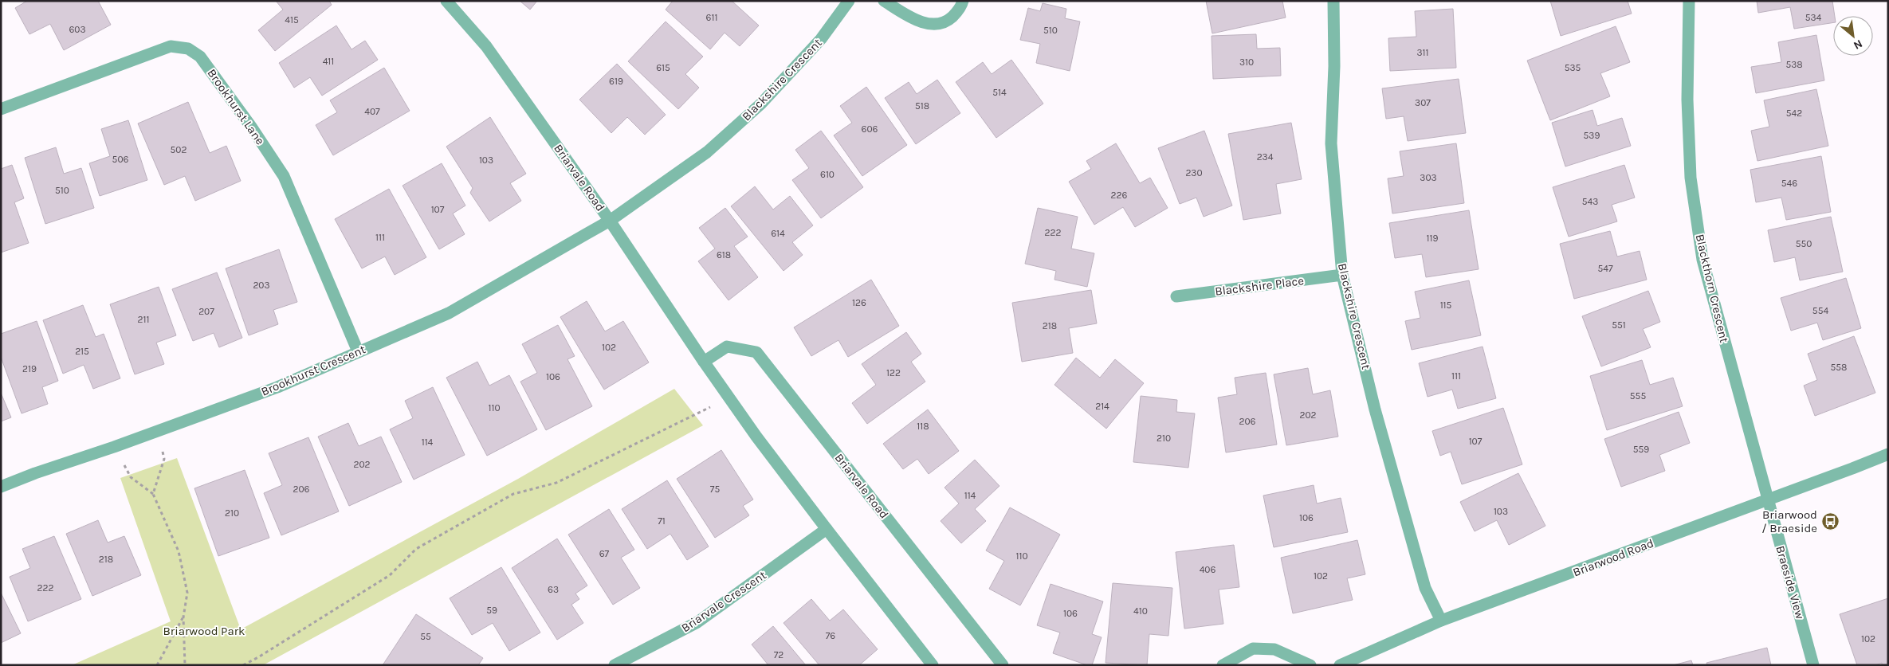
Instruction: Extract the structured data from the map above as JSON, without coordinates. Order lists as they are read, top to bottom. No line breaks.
{"streets":{"street":["Blackshire Crescent","Brookhurst Lane","Briarvale Road","Blackshire Place","Blackthorn Crescent","Brookhurst Crescent","Briarwood Road","Braeside View","Briarvale Crescent"]},"crossings":[["Blackshire Crescent","Briarvale Road"],["Blackshire Crescent","Blackshire Place"],["Blackshire Crescent","Brookhurst Crescent"],["Blackshire Crescent","Briarwood Road"],["Brookhurst Lane","Brookhurst Crescent"],["Briarvale Road","Brookhurst Crescent"],["Briarvale Road","Briarvale Crescent"],["Blackthorn Crescent","Briarwood Road"],["Blackthorn Crescent","Braeside View"],["Briarwood Road","Braeside View"]],"parks":["Briarwood Park"],"places":{"bus stop":["Briarwood / Braeside"]},"house_numbers":["611","534","415","603","510","311","411","310","538","615","535","619","514","307","518","407","542","606","539","502","234","506","103","230","610","303","546","510","226","543","107","222","614","111","119","550","618","547","203","126","115","554","207","211","551","218","102","215","558","219","122","111","106","555","214","110","202","206","118","210","107","114","559","202","206","75","114","103","210","106","71","67","110","218","406","102","222","63","59","410","106","76","55","102","72"],"north":"bottom right"}
